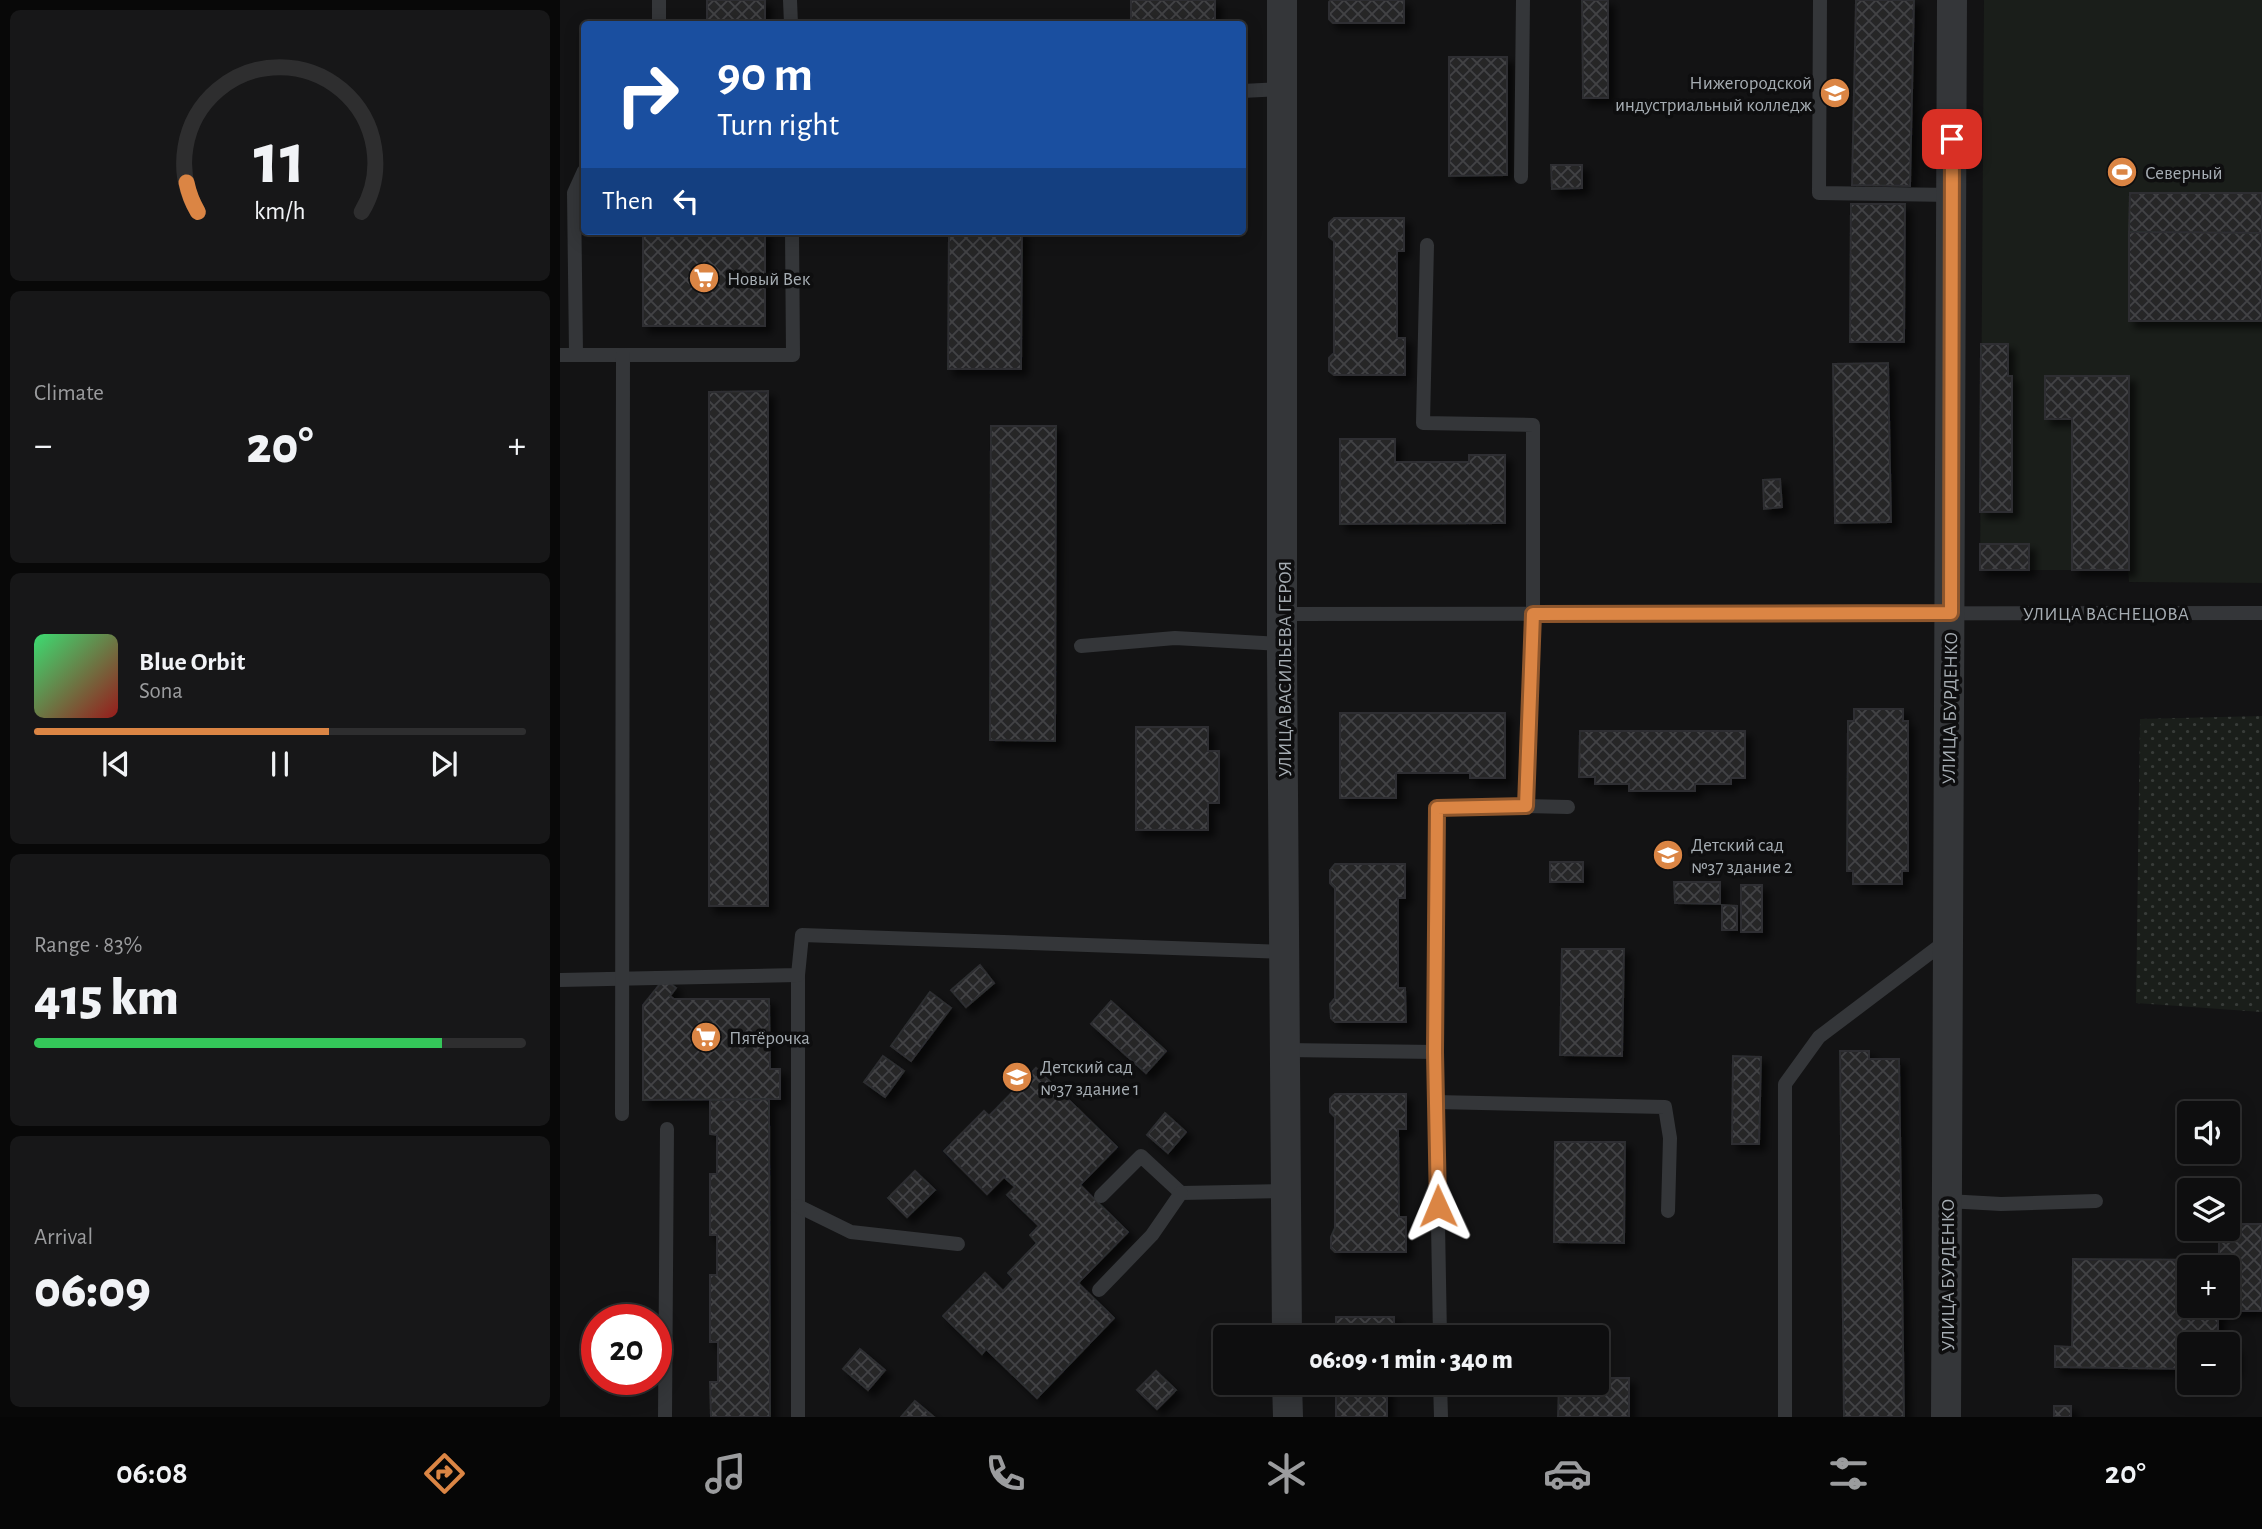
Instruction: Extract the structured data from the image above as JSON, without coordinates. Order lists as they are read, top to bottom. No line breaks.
{"streets":{"street":["УЛИЦА ВАСИЛЬЕВА ГЕРОЯ","УЛИЦА БУРДЕНКО"],"lane":["УЛИЦА ВАСНЕЦОВА"]},"crossings":[["УЛИЦА ВАСНЕЦОВА","УЛИЦА ВАСИЛЬЕВА ГЕРОЯ"],["УЛИЦА ВАСНЕЦОВА","УЛИЦА БУРДЕНКО"]],"places":{"school or university":["Нижегородской индустриальный колледж","Детский сад №37 здание 2","Детский сад №37 здание 1"],"sports":["Северный"],"supermarket":["Новый Век","Пятёрочка"]},"page":{"turn":["90 m","Turn right"],"then":"Then","tile":["Climate",["Range · 83%","415 km"],["Arrival","06:09"]],"heat":["−","20°","+"],"song":["Blue Orbit","Sona"],"map_buttons":["+","−"],"limit":"20","trip":"06:09 · 1 min · 340 m","tabs":["06:08","20°"],"gauge":["11","km/h"]}}
